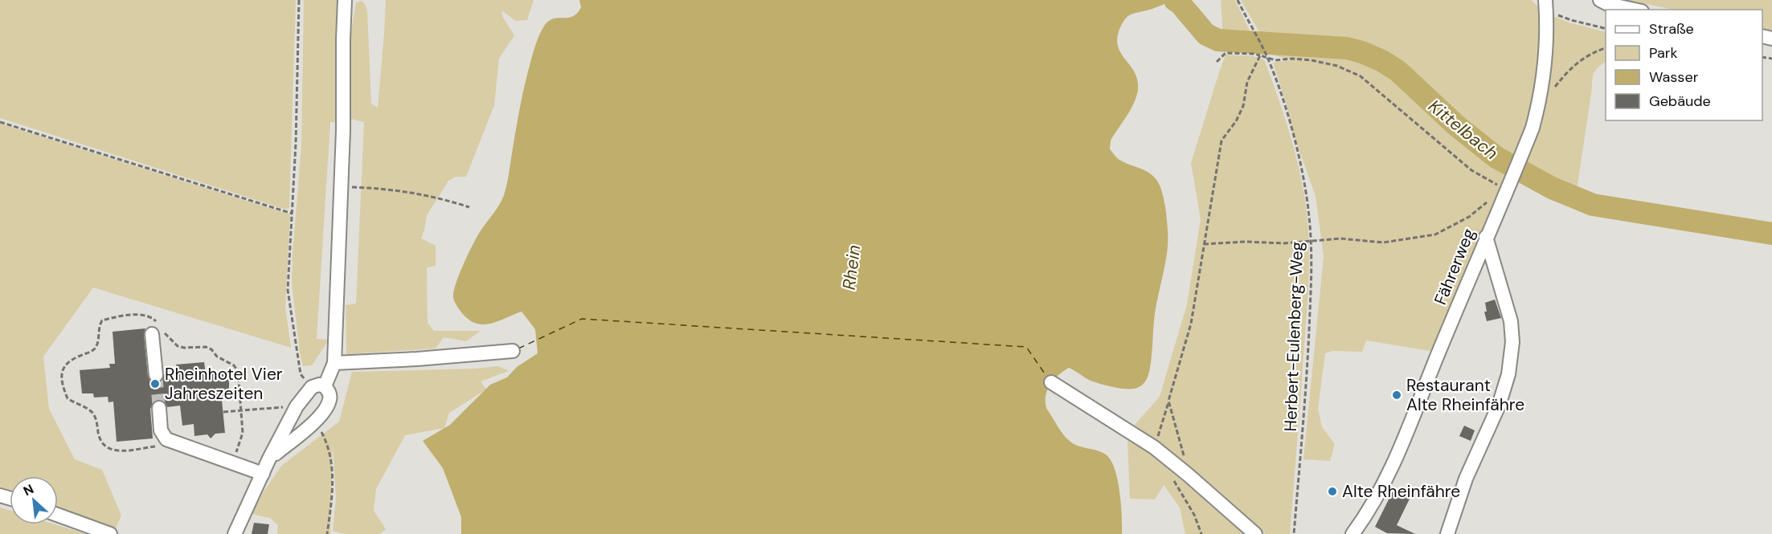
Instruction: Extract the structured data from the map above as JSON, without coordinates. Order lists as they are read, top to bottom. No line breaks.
{"streets":{"street":["Fährerweg"],"path":["Herbert-Eulenberg-Weg"]},"water":["Kittelbach","Rhein"],"places":["Rheinhotel Vier Jahreszeiten","Restaurant Alte Rheinfähre","Alte Rheinfähre"],"legend":["Straße","Park","Wasser","Gebäude"],"north":"top left"}
